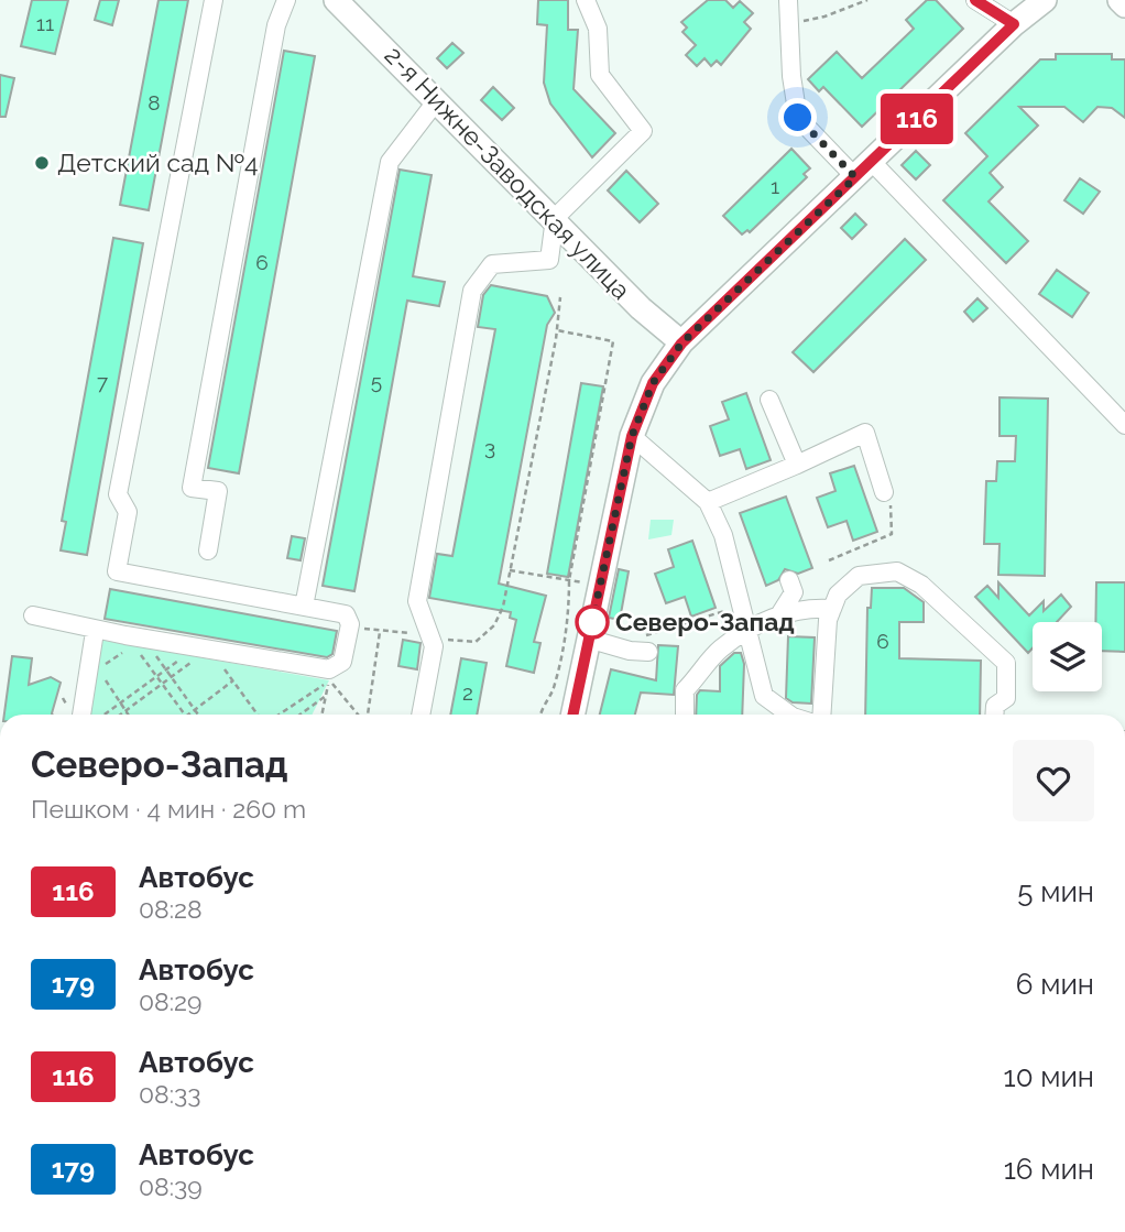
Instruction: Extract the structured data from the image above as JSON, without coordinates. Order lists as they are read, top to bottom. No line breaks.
{"streets":{"main road":["2-я Нижне-Заводская улица"]},"places":["Детский сад №4","Северо-Запад"],"lines":["bus line 116"],"house_numbers":["11","8","1","6","5","7","3","6","2"],"page":{"on_map":"116","heading":["Северо-Запад","Пешком · 4 мин · 260 m"],"list":[{"mark":"116","name":"Автобус","note":"08:28","value":"5 мин"},{"mark":"179","name":"Автобус","note":"08:29","value":"6 мин"},{"mark":"116","name":"Автобус","note":"08:33","value":"10 мин"},{"mark":"179","name":"Автобус","note":"08:39","value":"16 мин"}]}}
